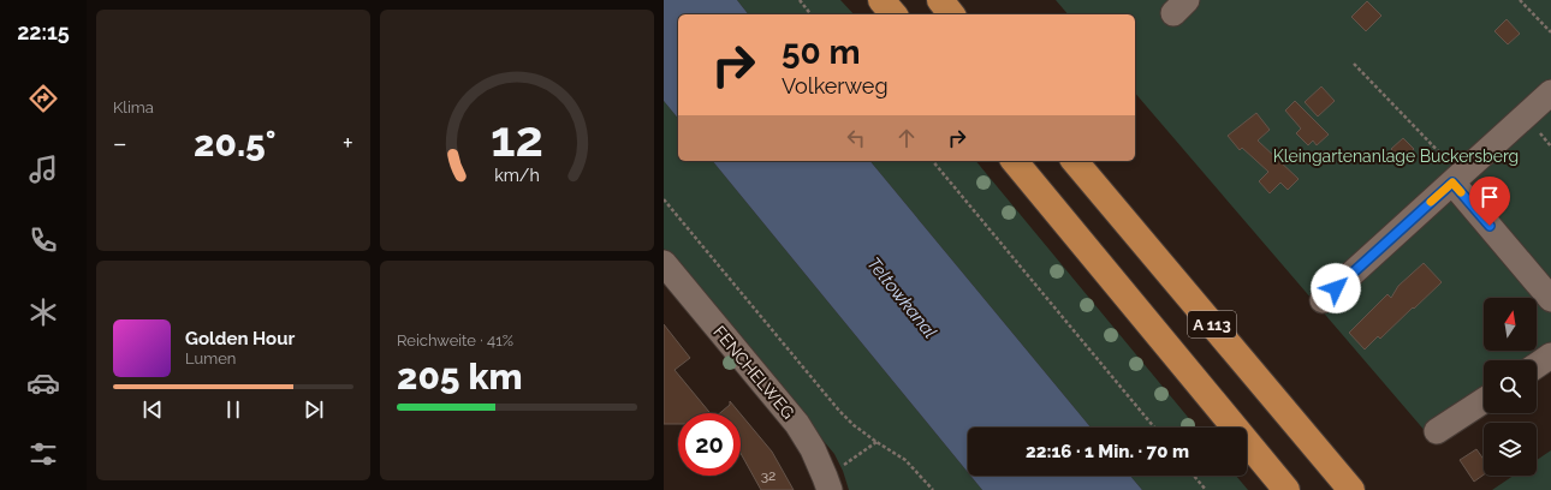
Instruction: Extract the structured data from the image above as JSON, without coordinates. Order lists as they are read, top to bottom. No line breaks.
{"streets":{"highway":["A 113"],"street":["FENCHELWEG"]},"water":["Teltowkanal"],"parks":["Kleingartenanlage Buckersberg"],"house_numbers":["32"],"north":"top","page":{"tabs":"22:15","tile":["Klima",["Reichweite · 41%","205 km"]],"turn":["50 m","Volkerweg"],"heat":["−","20.5°","+"],"song":["Golden Hour","Lumen"],"limit":"20","trip":"22:16 · 1 Min. · 70 m","gauge":["12","km/h"]}}
